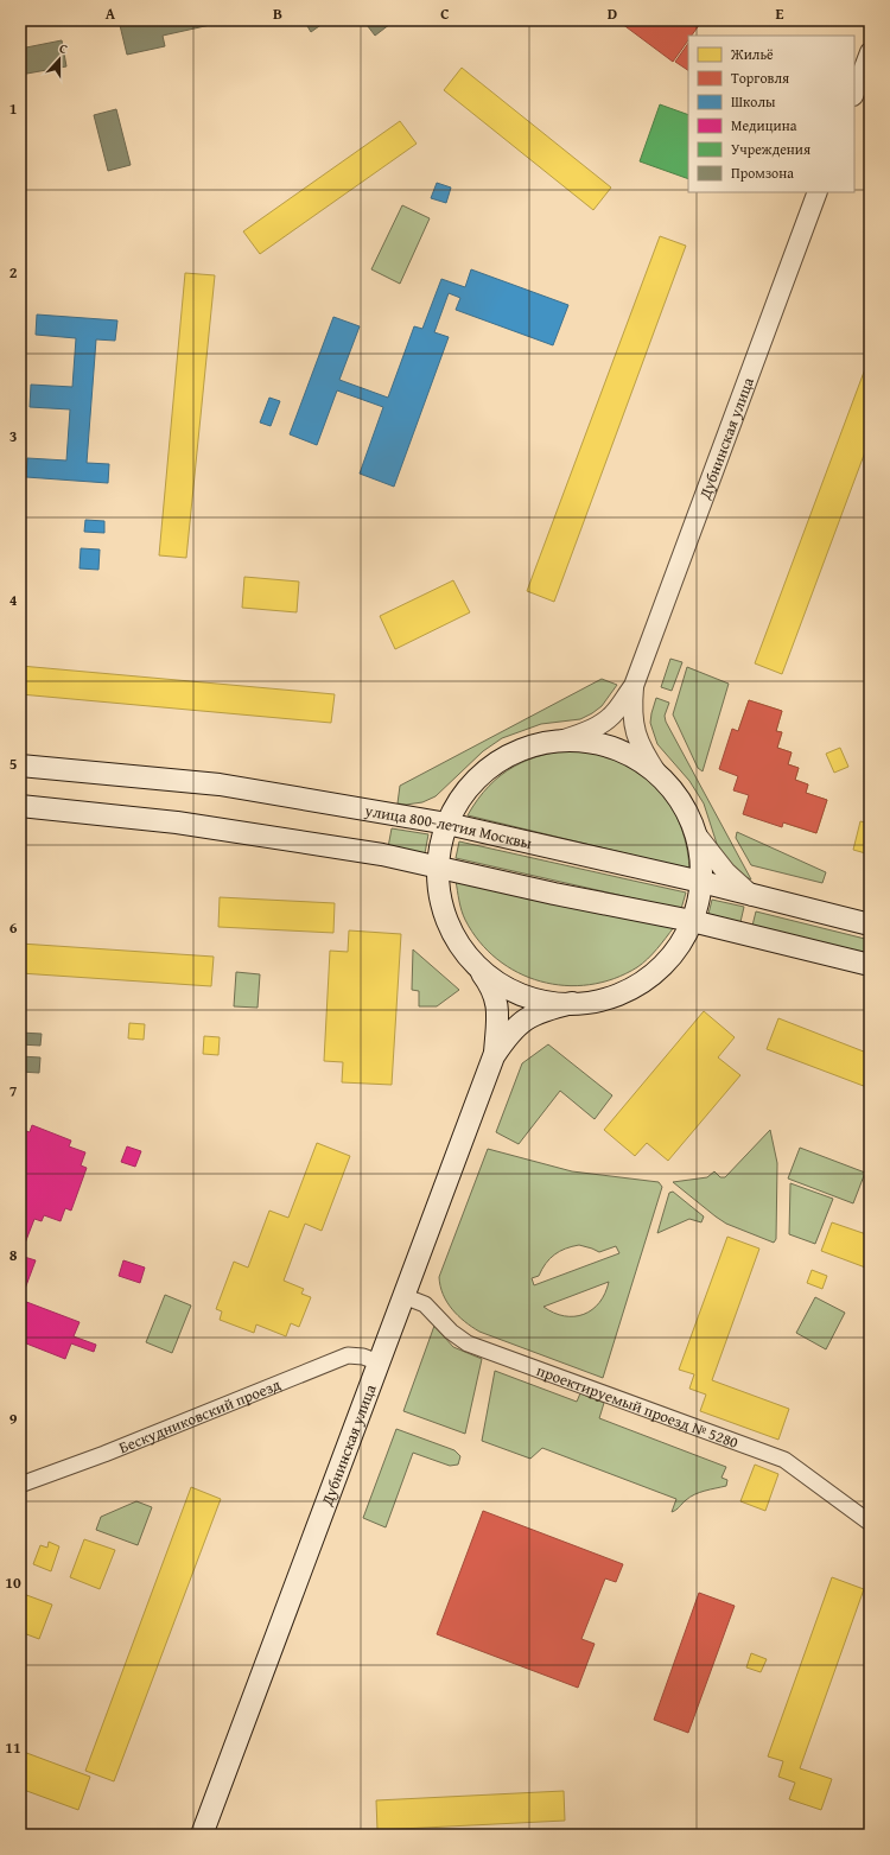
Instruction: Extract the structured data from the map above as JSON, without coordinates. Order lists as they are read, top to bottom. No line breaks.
{"streets":{"main road":["Дубнинская улица","улица 800-летия Москвы"],"street":["проектируемый проезд № 5280","Бескудниковский проезд"]},"crossings":[["Дубнинская улица","проектируемый проезд № 5280"],["Дубнинская улица","Бескудниковский проезд"]],"legend":["Жильё","Торговля","Школы","Медицина","Учреждения","Промзона"],"north":"top","grid":{"columns":["A","B","C","D","E"],"rows":["1","2","3","4","5","6","7","8","9","10","11"]}}
